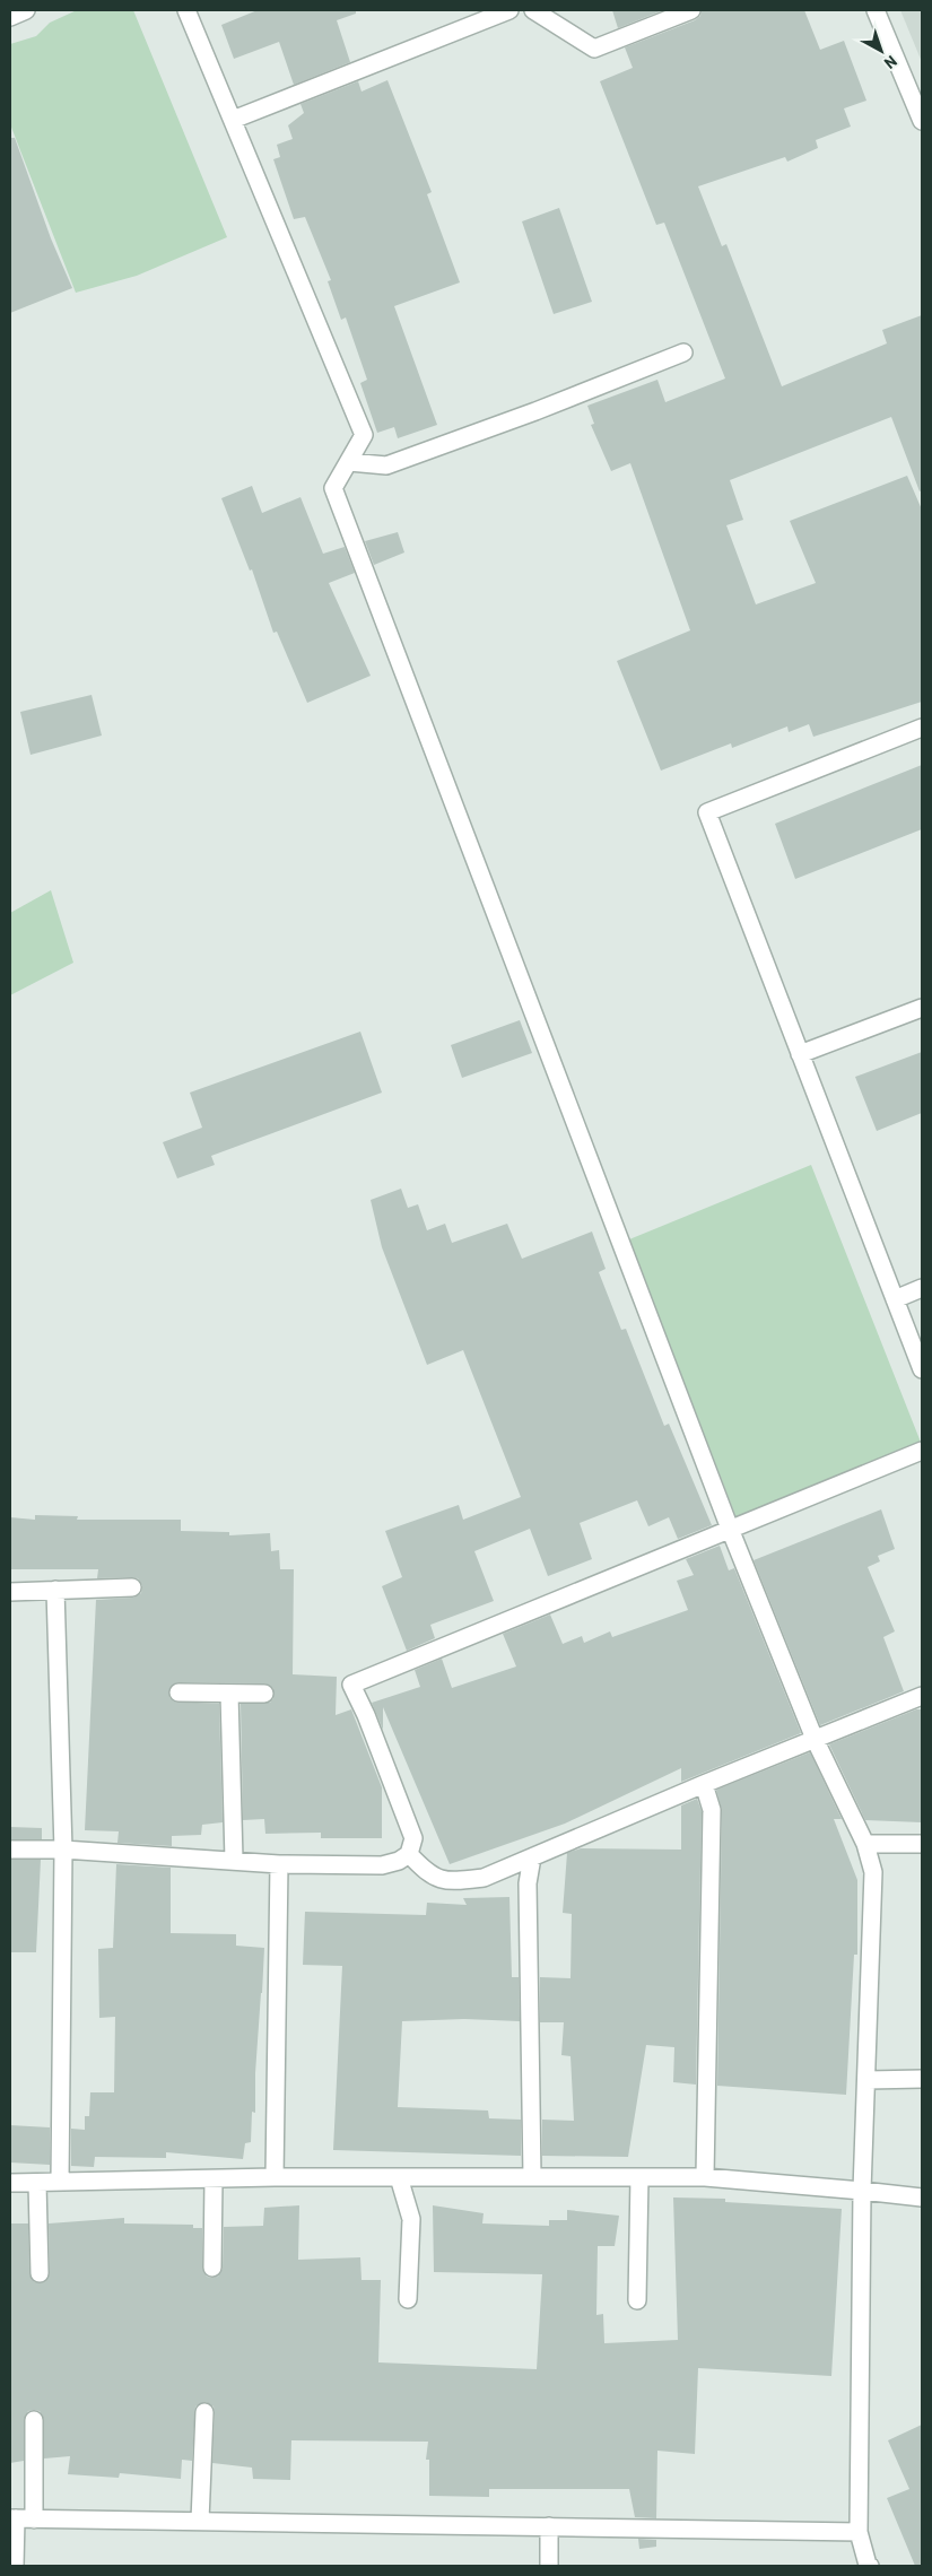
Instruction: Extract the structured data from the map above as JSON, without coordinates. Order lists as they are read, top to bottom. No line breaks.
{"north":"bottom right"}
